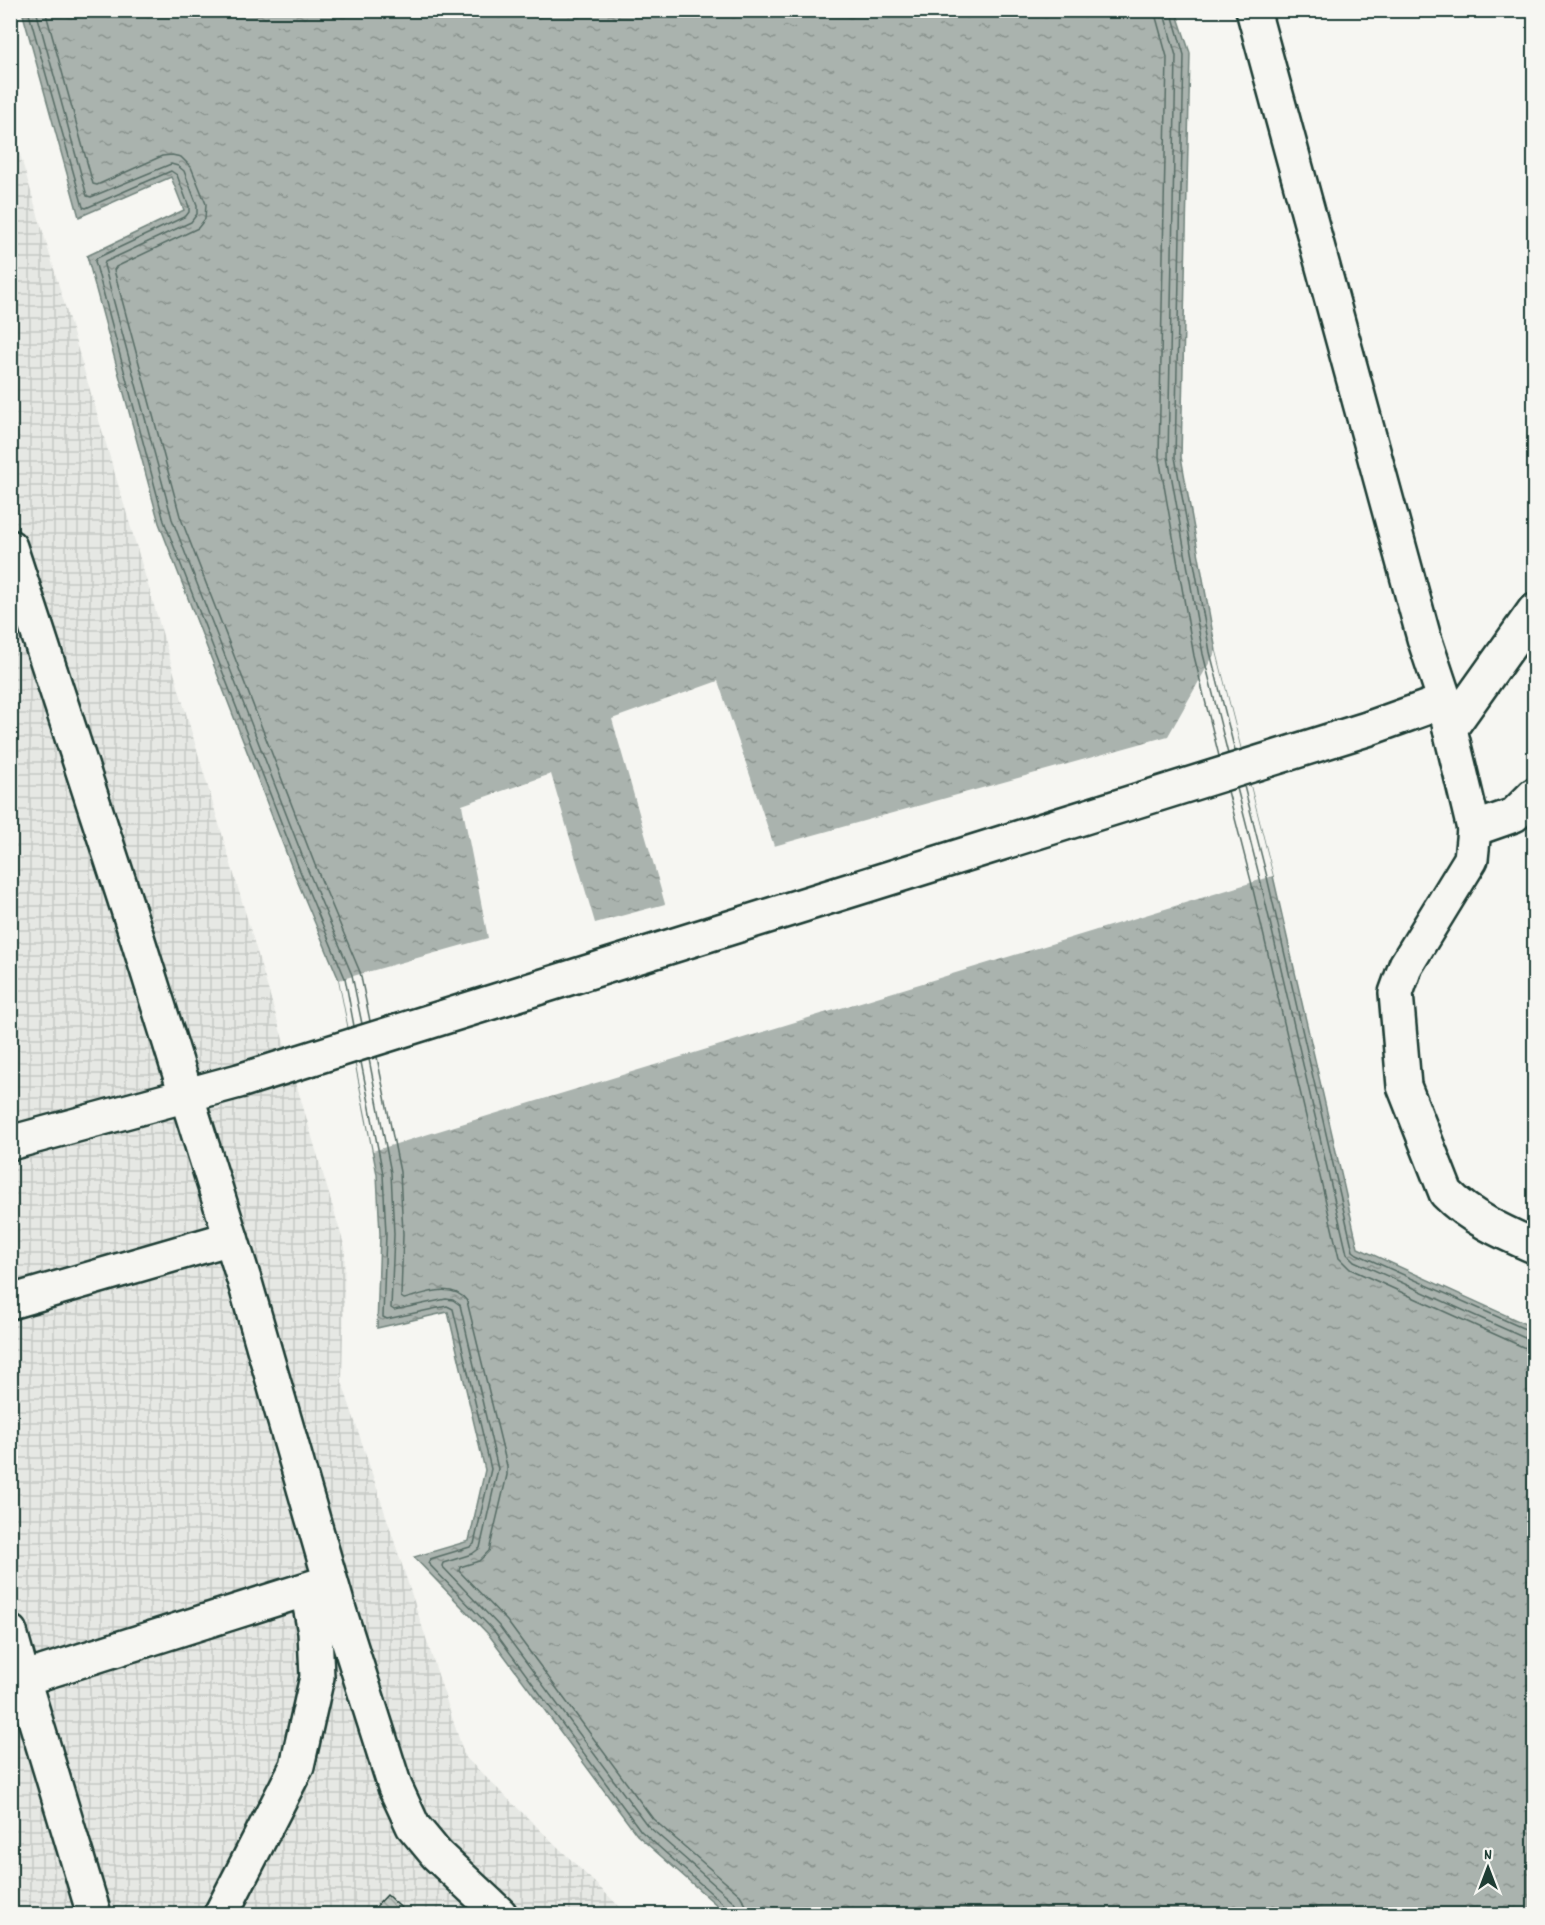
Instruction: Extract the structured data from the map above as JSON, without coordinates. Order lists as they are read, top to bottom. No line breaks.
{"north":"top"}
